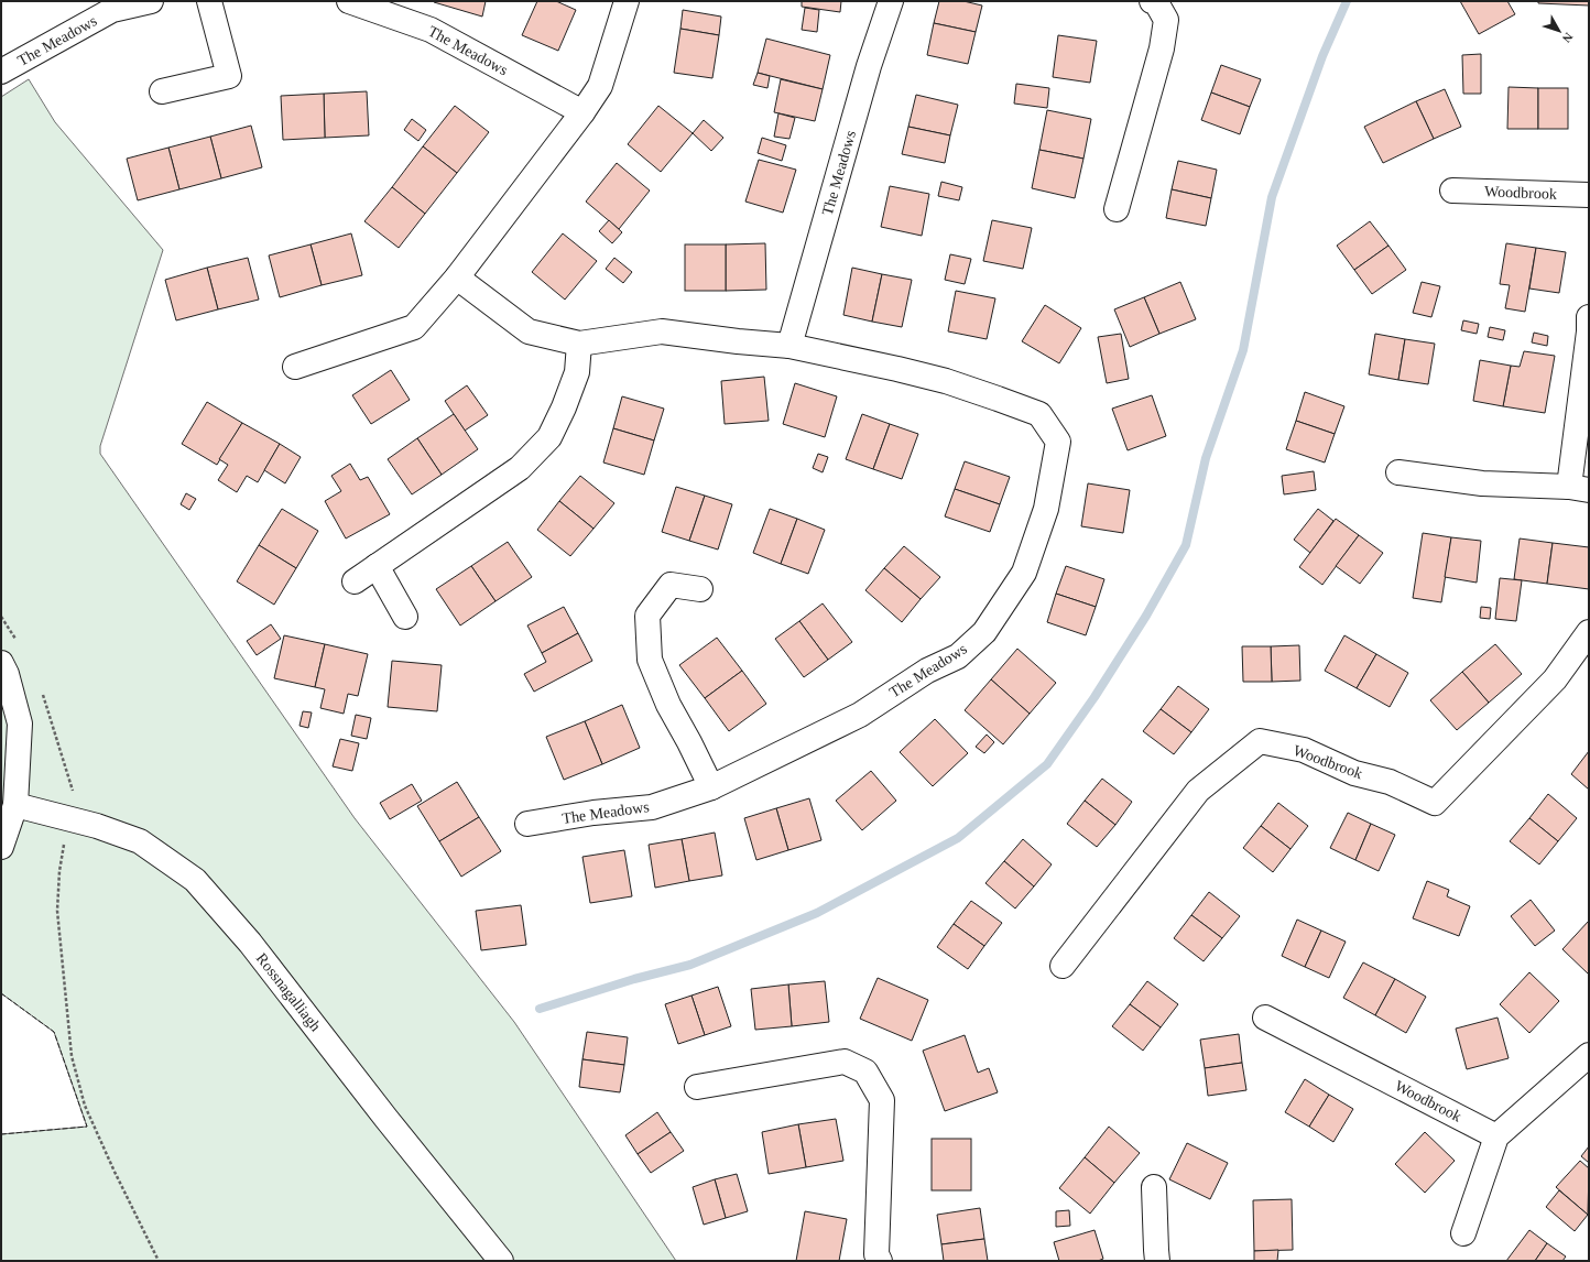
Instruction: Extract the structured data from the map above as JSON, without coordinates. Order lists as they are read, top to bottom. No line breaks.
{"streets":{"street":["The Meadows","Woodbrook","Rossnagalliagh"]},"north":"bottom right"}
